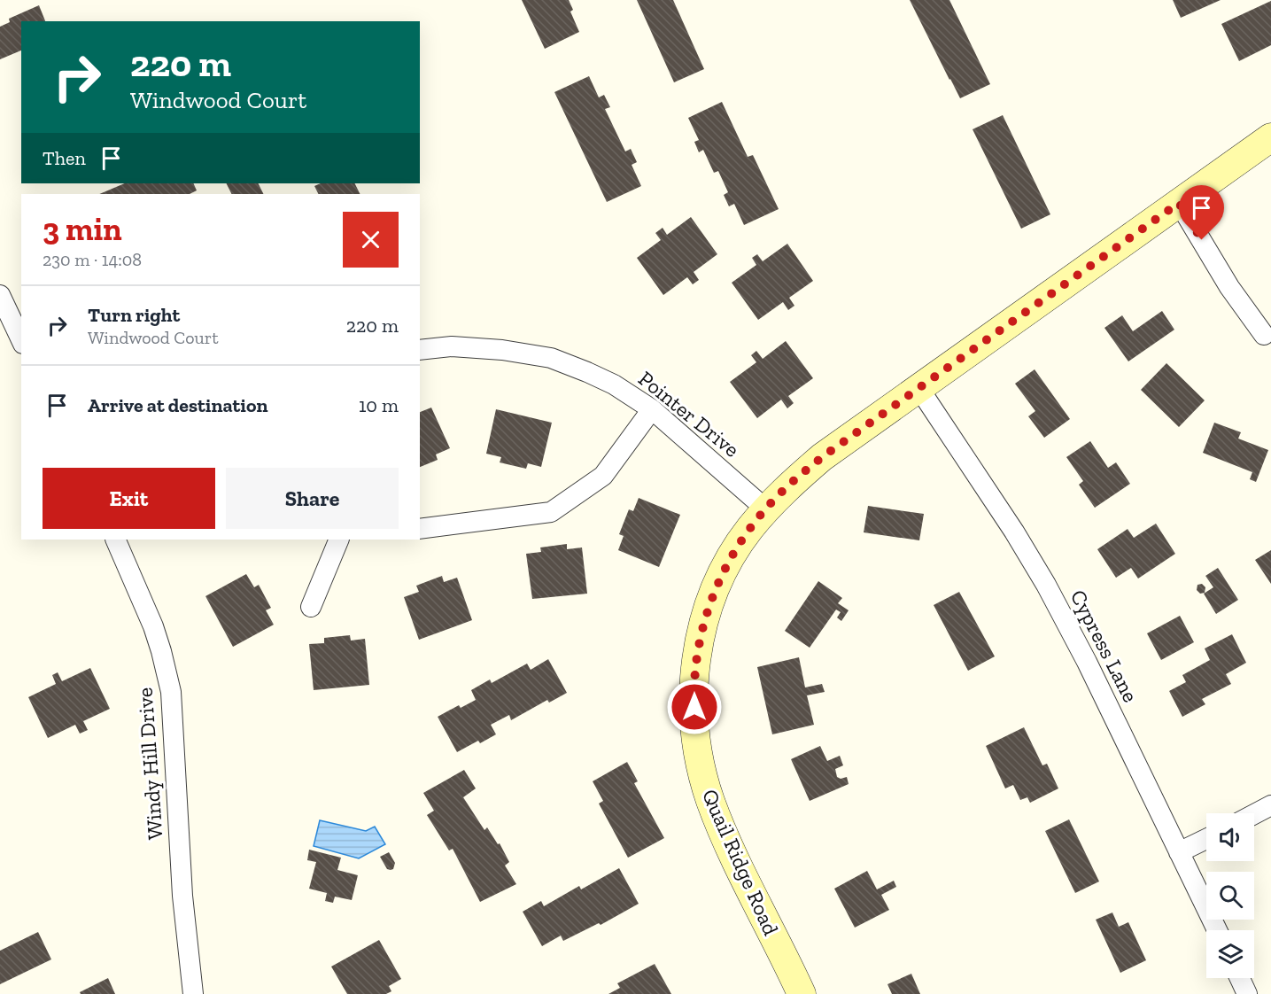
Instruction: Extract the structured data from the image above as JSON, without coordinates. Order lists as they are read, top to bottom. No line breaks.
{"streets":{"street":["Pointer Drive","Cypress Lane","Windy Hill Drive","Quail Ridge Road"]},"crossings":[["Pointer Drive","Quail Ridge Road"],["Cypress Lane","Quail Ridge Road"]],"page":{"turn":["220 m","Windwood Court"],"then":"Then","heading":["3 min","230 m · 14:08"],"list":[{"name":"Turn right","note":"Windwood Court","value":"220 m"},{"name":"Arrive at destination","value":"10 m"}],"buttons":["Exit","Share"]}}
